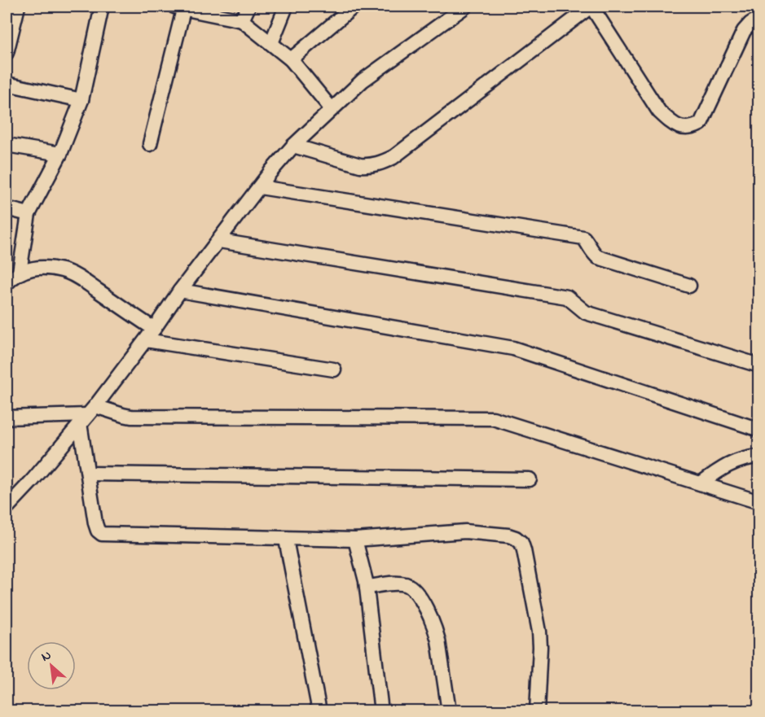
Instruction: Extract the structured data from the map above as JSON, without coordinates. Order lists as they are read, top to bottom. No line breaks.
{"north":"top left"}
